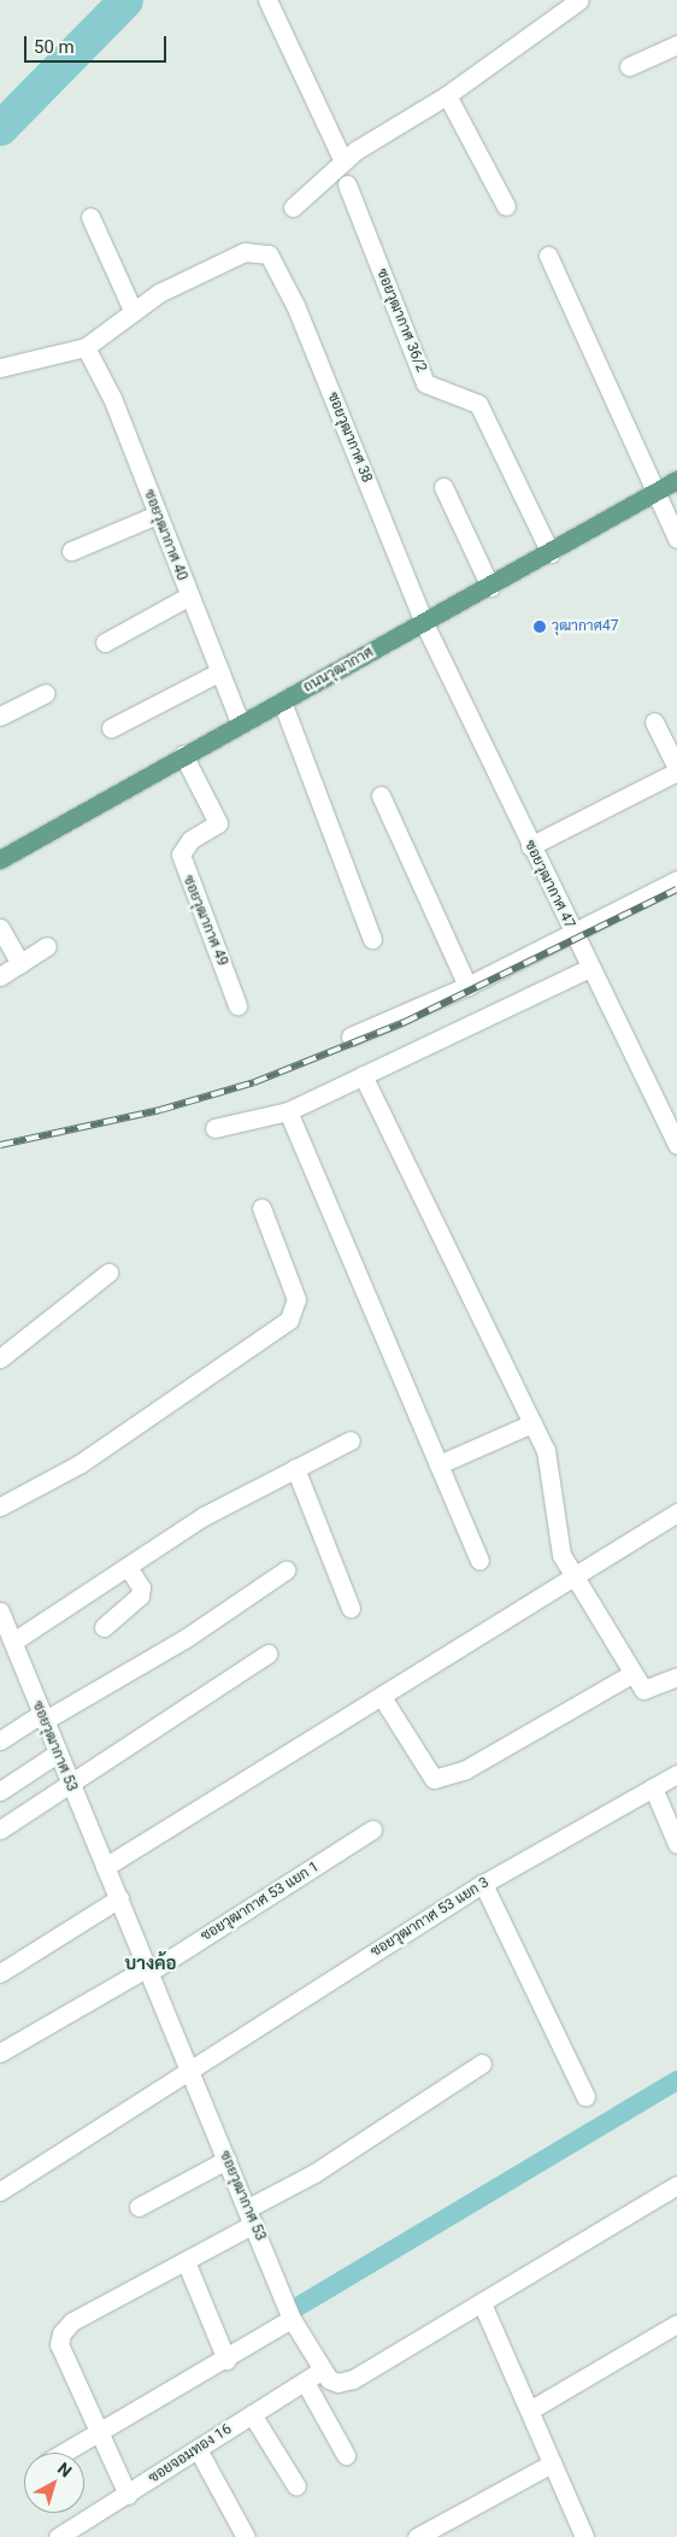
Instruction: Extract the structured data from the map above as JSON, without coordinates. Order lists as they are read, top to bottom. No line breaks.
{"streets":{"main road":["ถนนวุฒากาศ"],"street":["ซอยวุฒากาศ 36/2","ซอยวุฒากาศ 38","ซอยวุฒากาศ 40","ซอยวุฒากาศ 47","ซอยวุฒากาศ 49","ซอยวุฒากาศ 53","ซอยวุฒากาศ 53 แยก 1","ซอยวุฒากาศ 53 แยก 3","ซอยจอมทอง 16"]},"crossings":[["ซอยวุฒากาศ 36/2","ถนนวุฒากาศ"],["ซอยวุฒากาศ 38","ถนนวุฒากาศ"],["ซอยวุฒากาศ 38","ซอยวุฒากาศ 47"],["ซอยวุฒากาศ 40","ถนนวุฒากาศ"],["ถนนวุฒากาศ","ซอยวุฒากาศ 47"],["ถนนวุฒากาศ","ซอยวุฒากาศ 49"],["ซอยวุฒากาศ 53","ซอยวุฒากาศ 53 แยก 1"],["ซอยวุฒากาศ 53","ซอยวุฒากาศ 53 แยก 3"],["ซอยวุฒากาศ 53","ซอยจอมทอง 16"]],"districts":["บางค้อ"],"places":["วุฒากาศ47"],"scale_bar":"50 m","north":"top right"}
